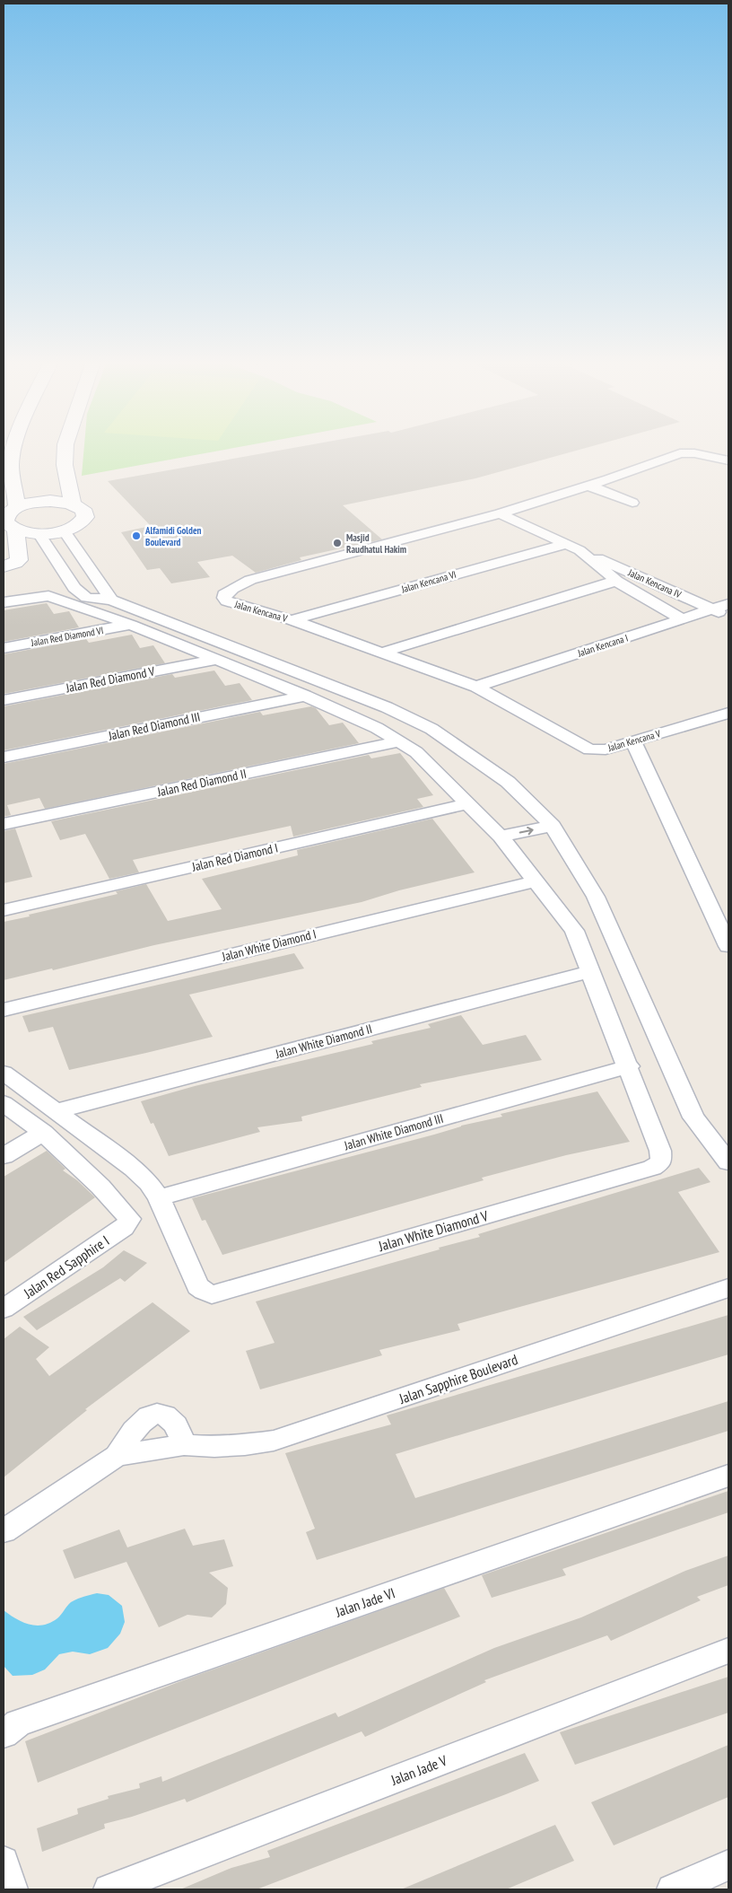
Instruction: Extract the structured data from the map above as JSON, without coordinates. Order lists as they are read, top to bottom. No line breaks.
{"streets":{"street":["Jalan Kencana VI","Jalan Kencana IV","Jalan Kencana V","Jalan Red Diamond VI","Jalan Kencana I","Jalan Red Diamond V","Jalan Red Diamond III","Jalan Red Diamond II","Jalan Red Diamond I","Jalan White Diamond I","Jalan White Diamond II","Jalan White Diamond III","Jalan White Diamond V","Jalan Red Sapphire I","Jalan Sapphire Boulevard","Jalan Jade VI","Jalan Jade V"]},"crossings":[["Jalan Kencana VI","Jalan Kencana IV"],["Jalan Kencana VI","Jalan Kencana V"],["Jalan Kencana IV","Jalan Kencana V"],["Jalan Kencana IV","Jalan Kencana I"],["Jalan Kencana V","Jalan Kencana I"],["Jalan White Diamond III","Jalan White Diamond V"]],"places":["Alfamidi Golden Boulevard","Masjid Raudhatul Hakim"]}
